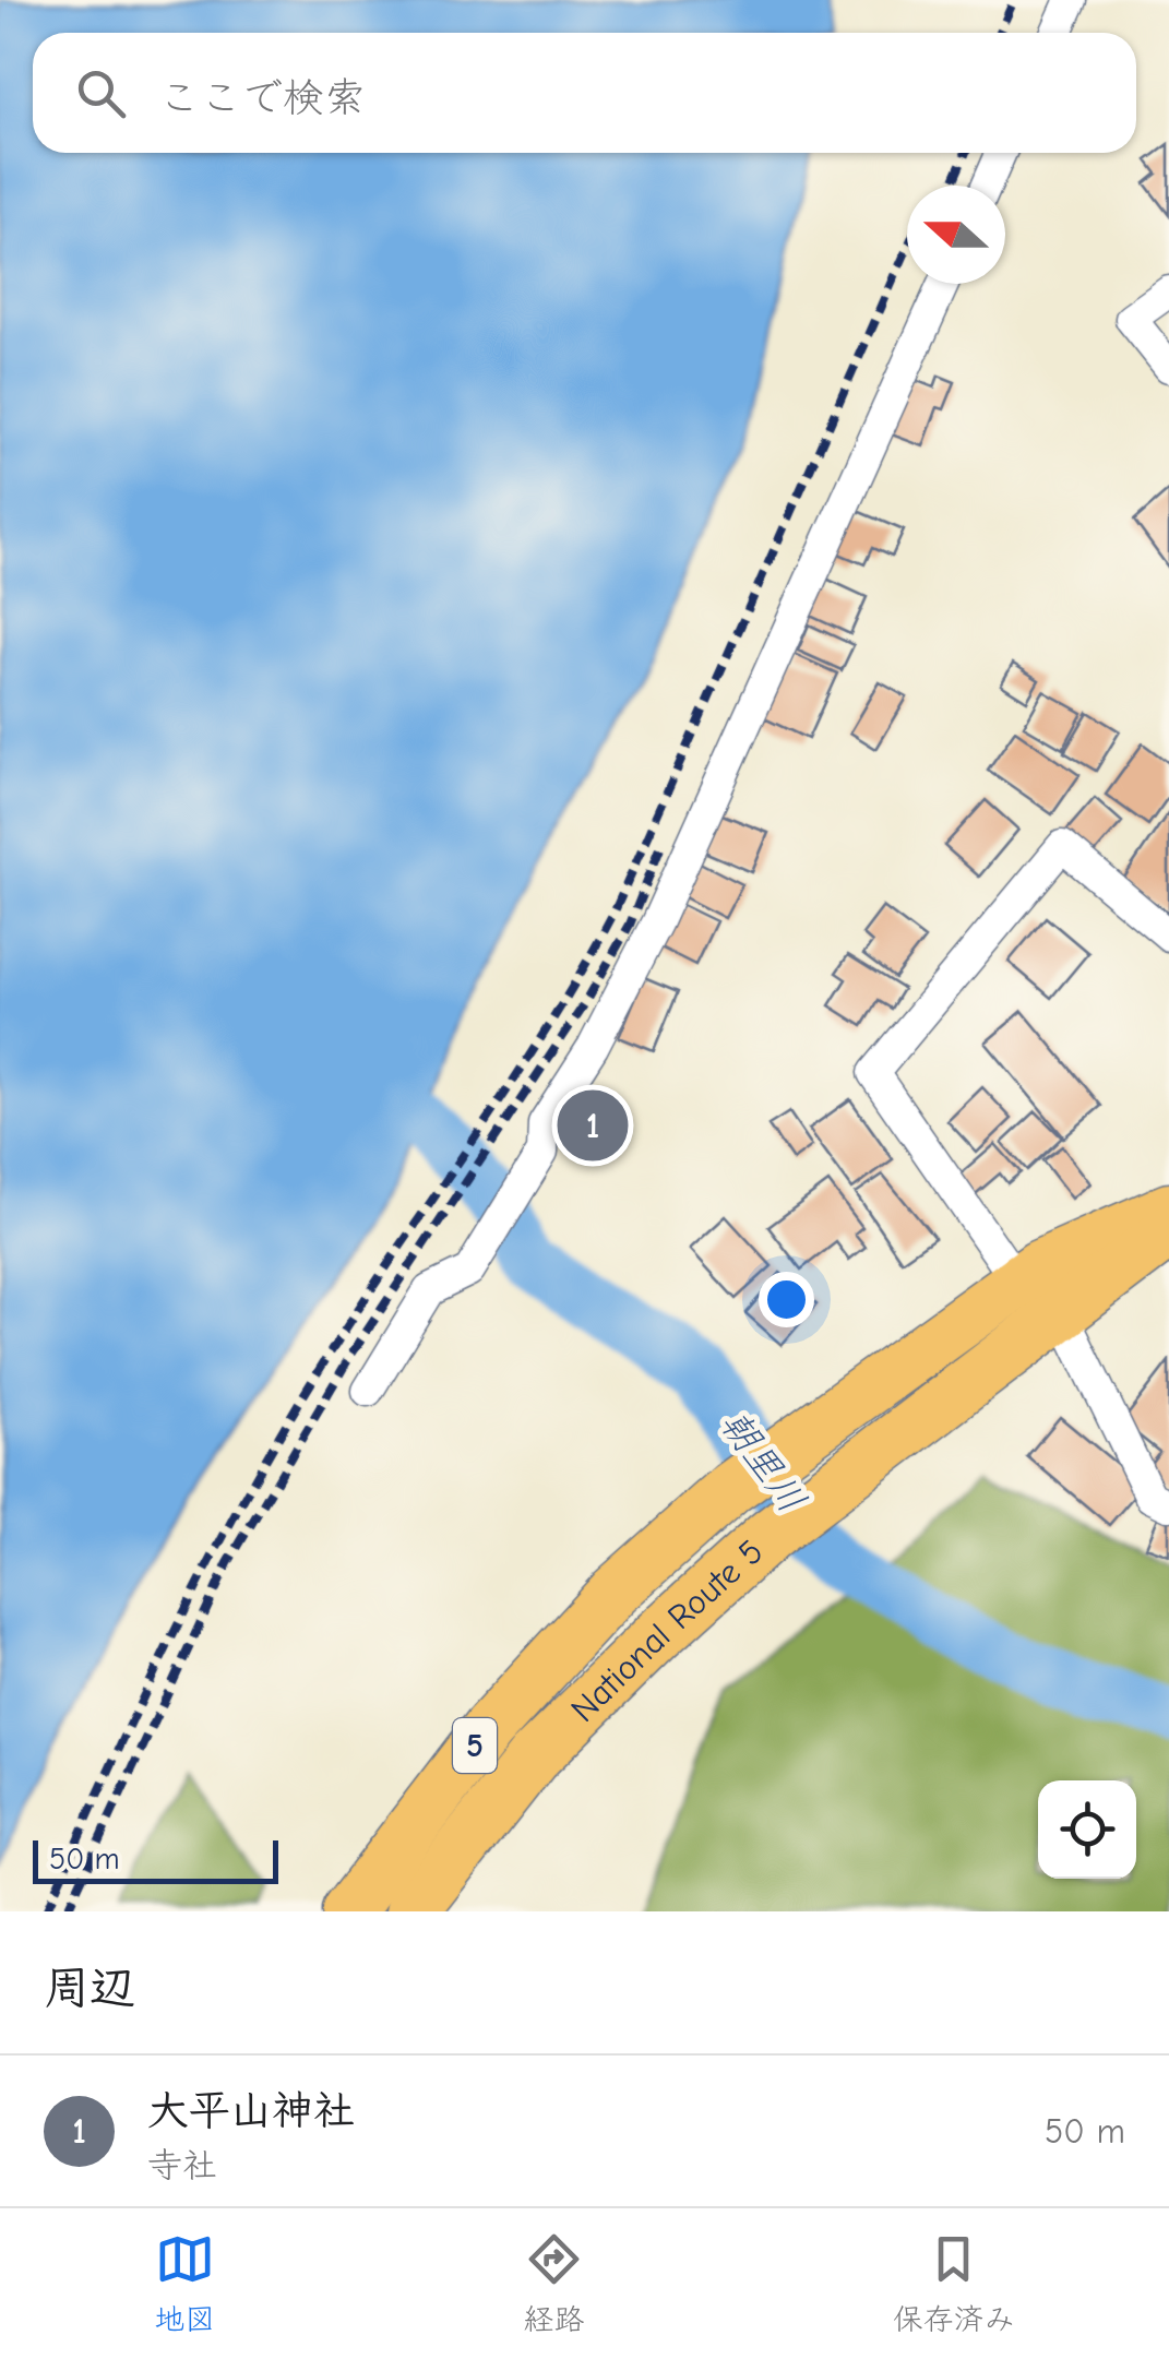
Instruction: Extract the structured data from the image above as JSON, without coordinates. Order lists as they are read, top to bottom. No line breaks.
{"streets":{"highway":["National Route 5","5"]},"water":["朝里川"],"scale_bar":"50 m","north":"left","page":{"search":"ここで検索","pins":"1","scale":"50 m","heading":"周辺","list":[{"mark":"1","name":"大平山神社","note":"寺社","value":"50 m"}],"nav":["地図","経路","保存済み"]}}
